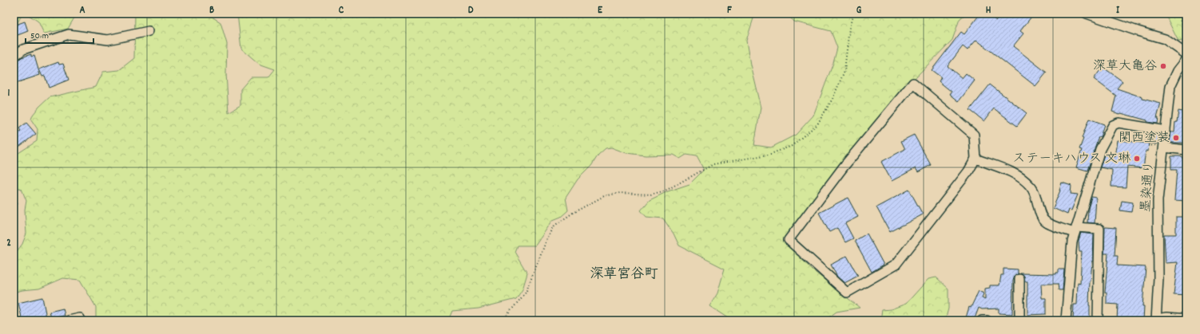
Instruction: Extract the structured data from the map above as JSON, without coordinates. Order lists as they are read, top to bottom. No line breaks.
{"streets":{"street":["墨染通り"]},"districts":["深草宮谷町"],"places":["深草大亀谷","関西塗装","ステーキハウス 文琳"],"scale_bar":"50 m","grid":{"columns":["A","B","C","D","E","F","G","H","I"],"rows":["1","2"]}}
